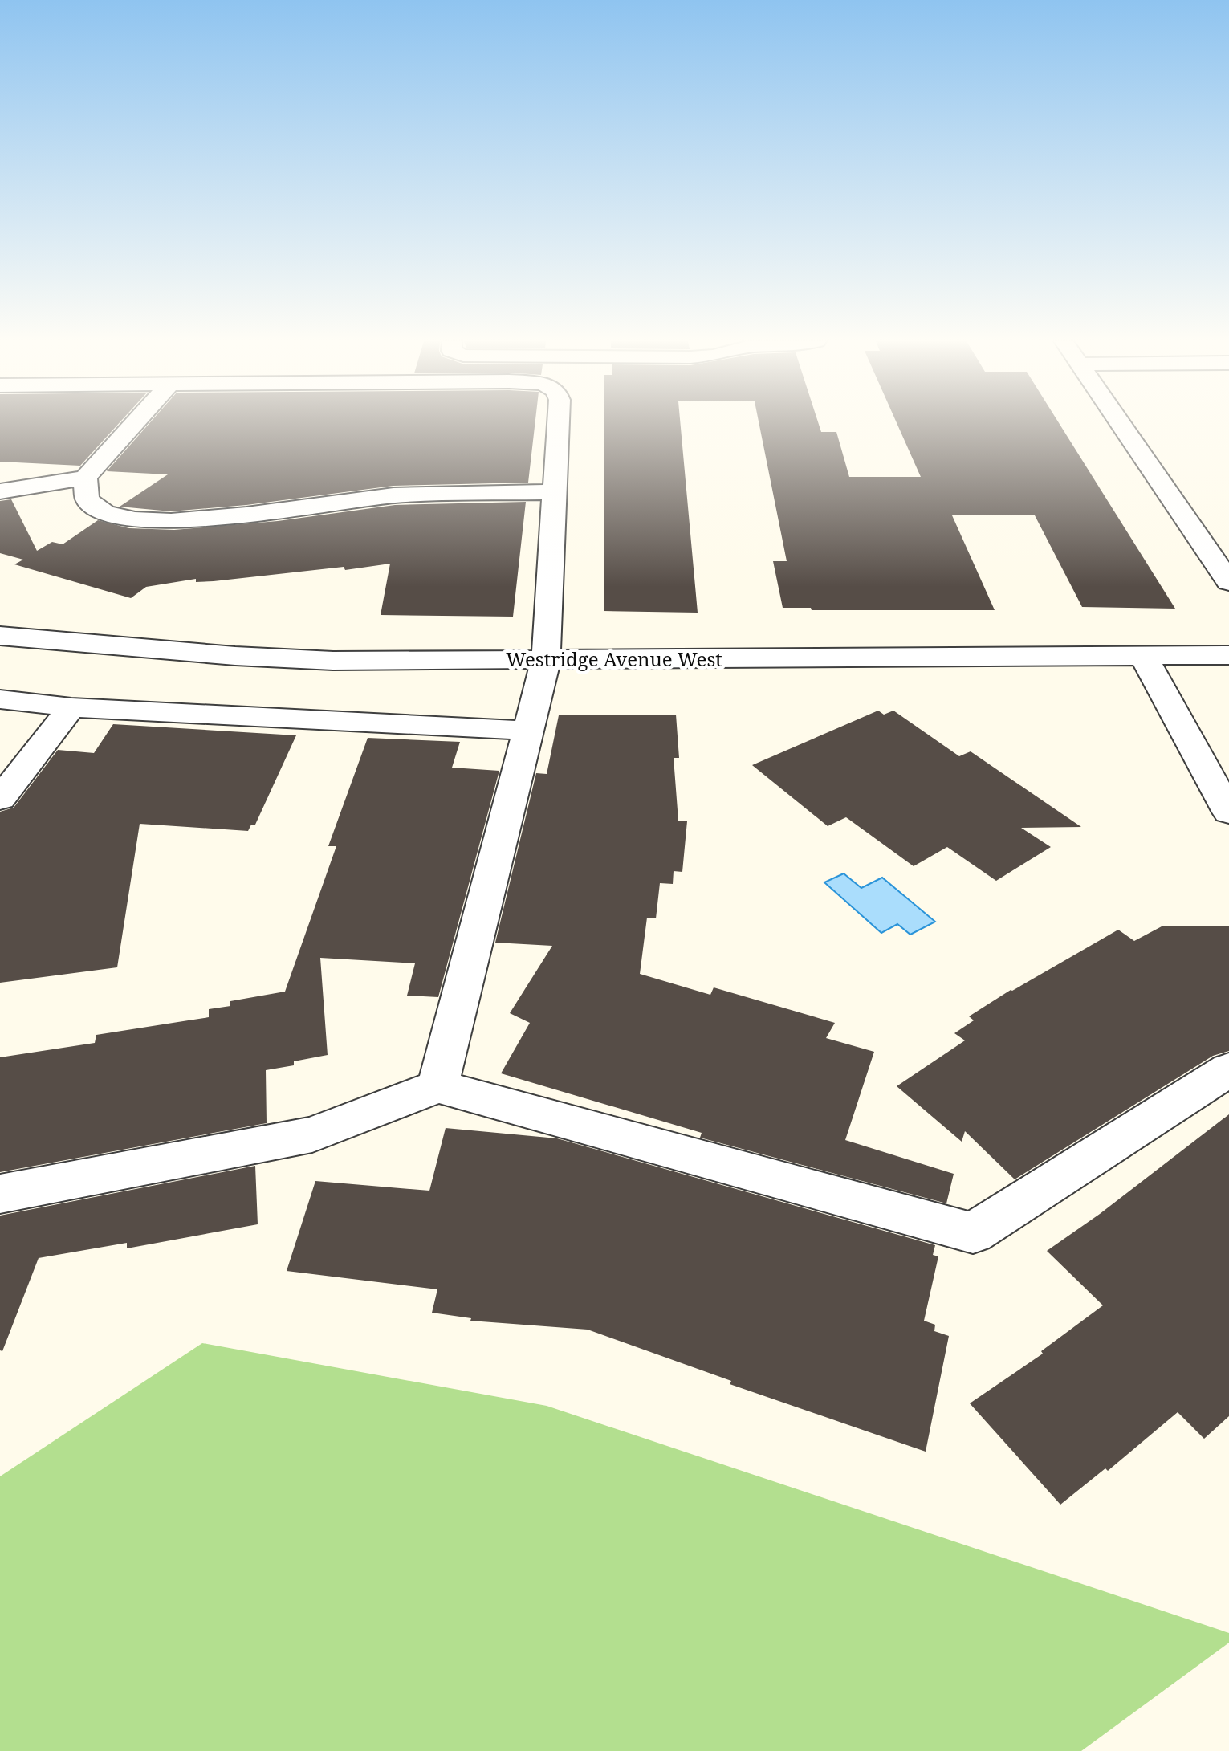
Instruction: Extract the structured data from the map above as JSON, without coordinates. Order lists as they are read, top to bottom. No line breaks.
{"streets":{"street":["Westridge Avenue West"]}}
